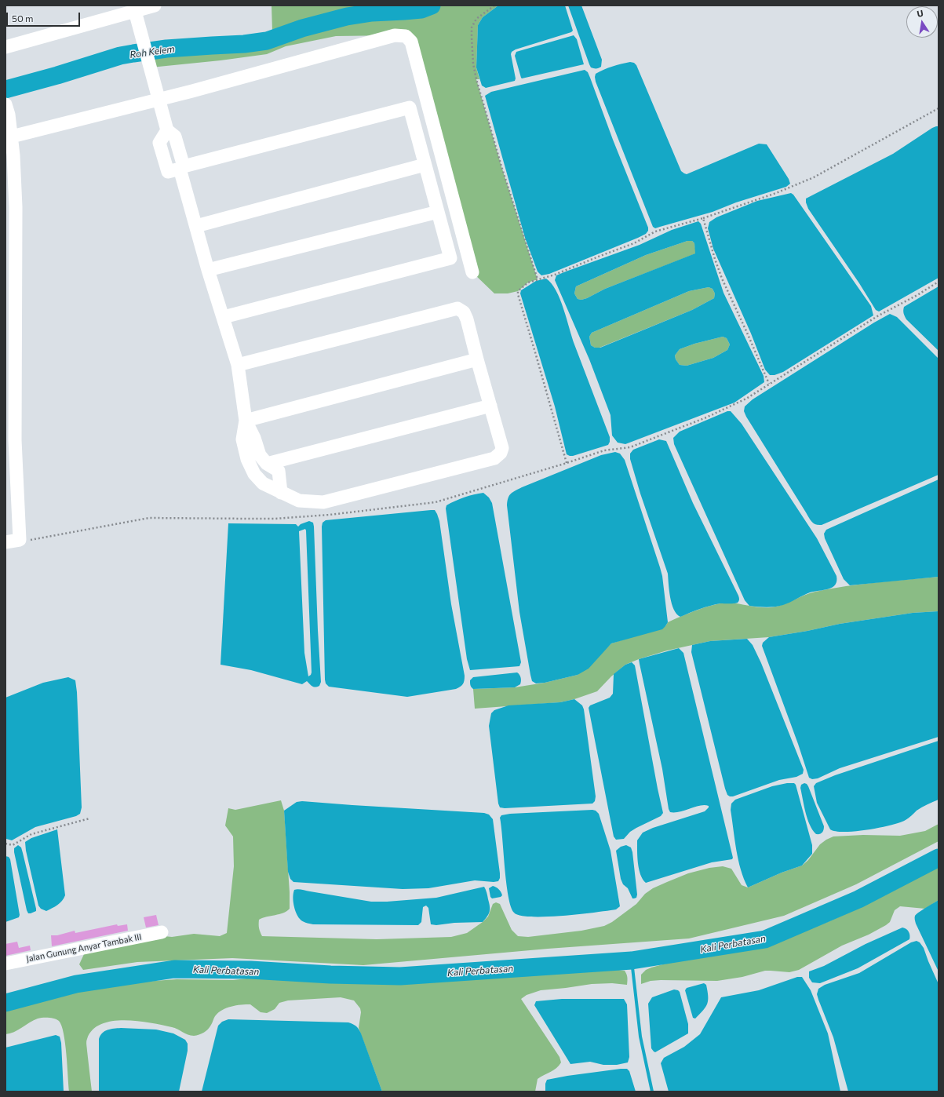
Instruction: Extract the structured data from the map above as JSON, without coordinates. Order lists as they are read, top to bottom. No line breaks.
{"streets":{"street":["Jalan Gunung Anyar Tambak III"]},"water":["Roh Kelem","Kali Perbatasan"],"scale_bar":"50 m","north":"top"}
